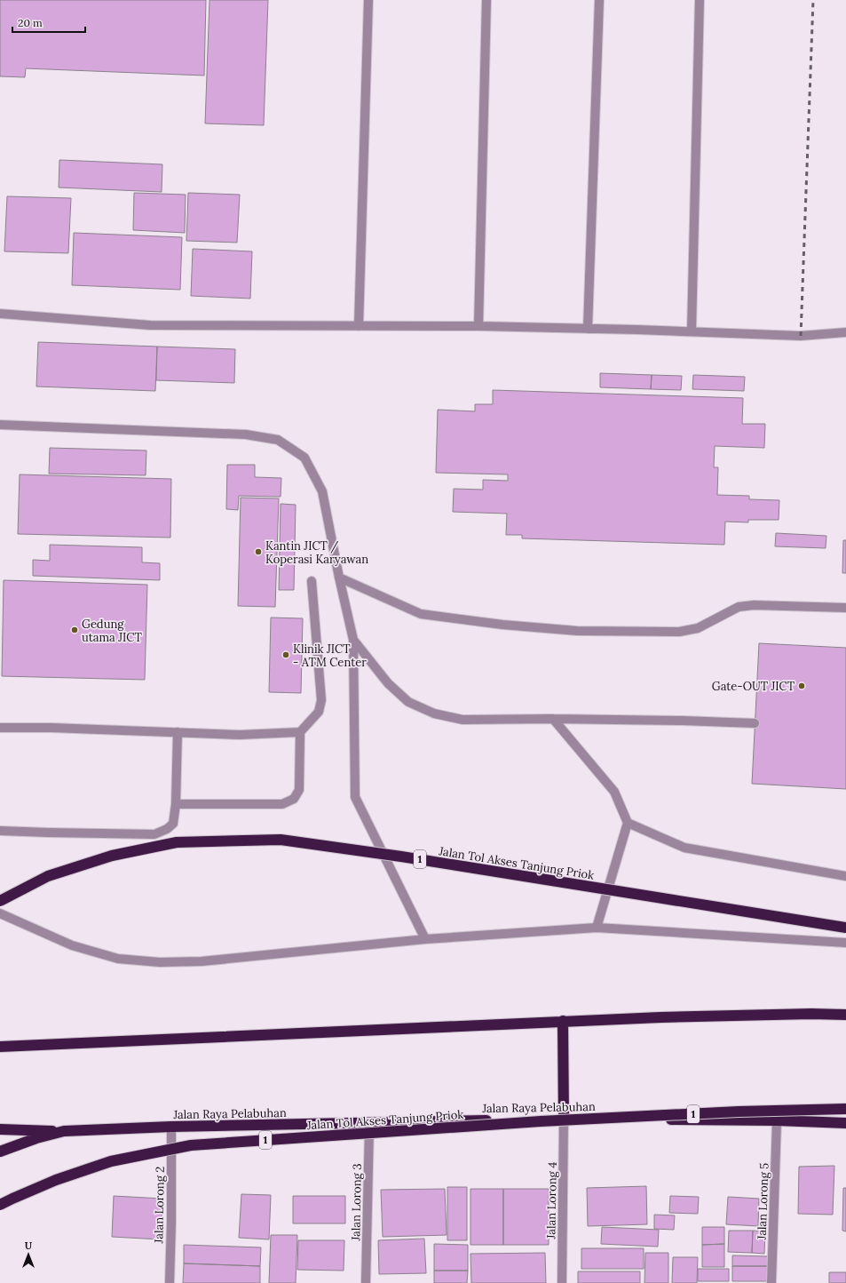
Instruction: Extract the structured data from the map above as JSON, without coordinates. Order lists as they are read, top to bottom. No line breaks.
{"streets":{"highway":["1","Jalan Tol Akses Tanjung Priok","Jalan Raya Pelabuhan"],"street":["Jalan Lorong 4","Jalan Lorong 5","Jalan Lorong 3","Jalan Lorong 2"]},"crossings":[["Jalan Raya Pelabuhan","Jalan Lorong 4"],["Jalan Raya Pelabuhan","Jalan Lorong 5"],["Jalan Raya Pelabuhan","Jalan Lorong 3"],["Jalan Raya Pelabuhan","Jalan Lorong 2"]],"places":["Kantin JICT / Koperasi Karyawan","Gedung utama JICT","Klinik JICT - ATM Center","Gate-OUT JICT"],"scale_bar":"20 m","north":"top"}
